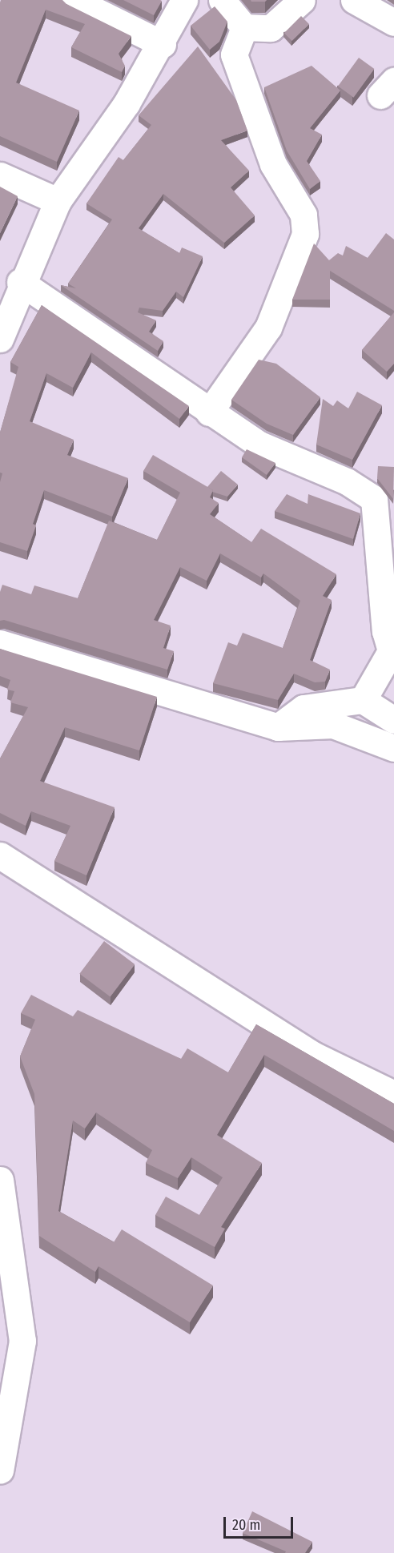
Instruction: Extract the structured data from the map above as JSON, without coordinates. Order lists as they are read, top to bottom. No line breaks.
{"scale_bar":"20 m"}
